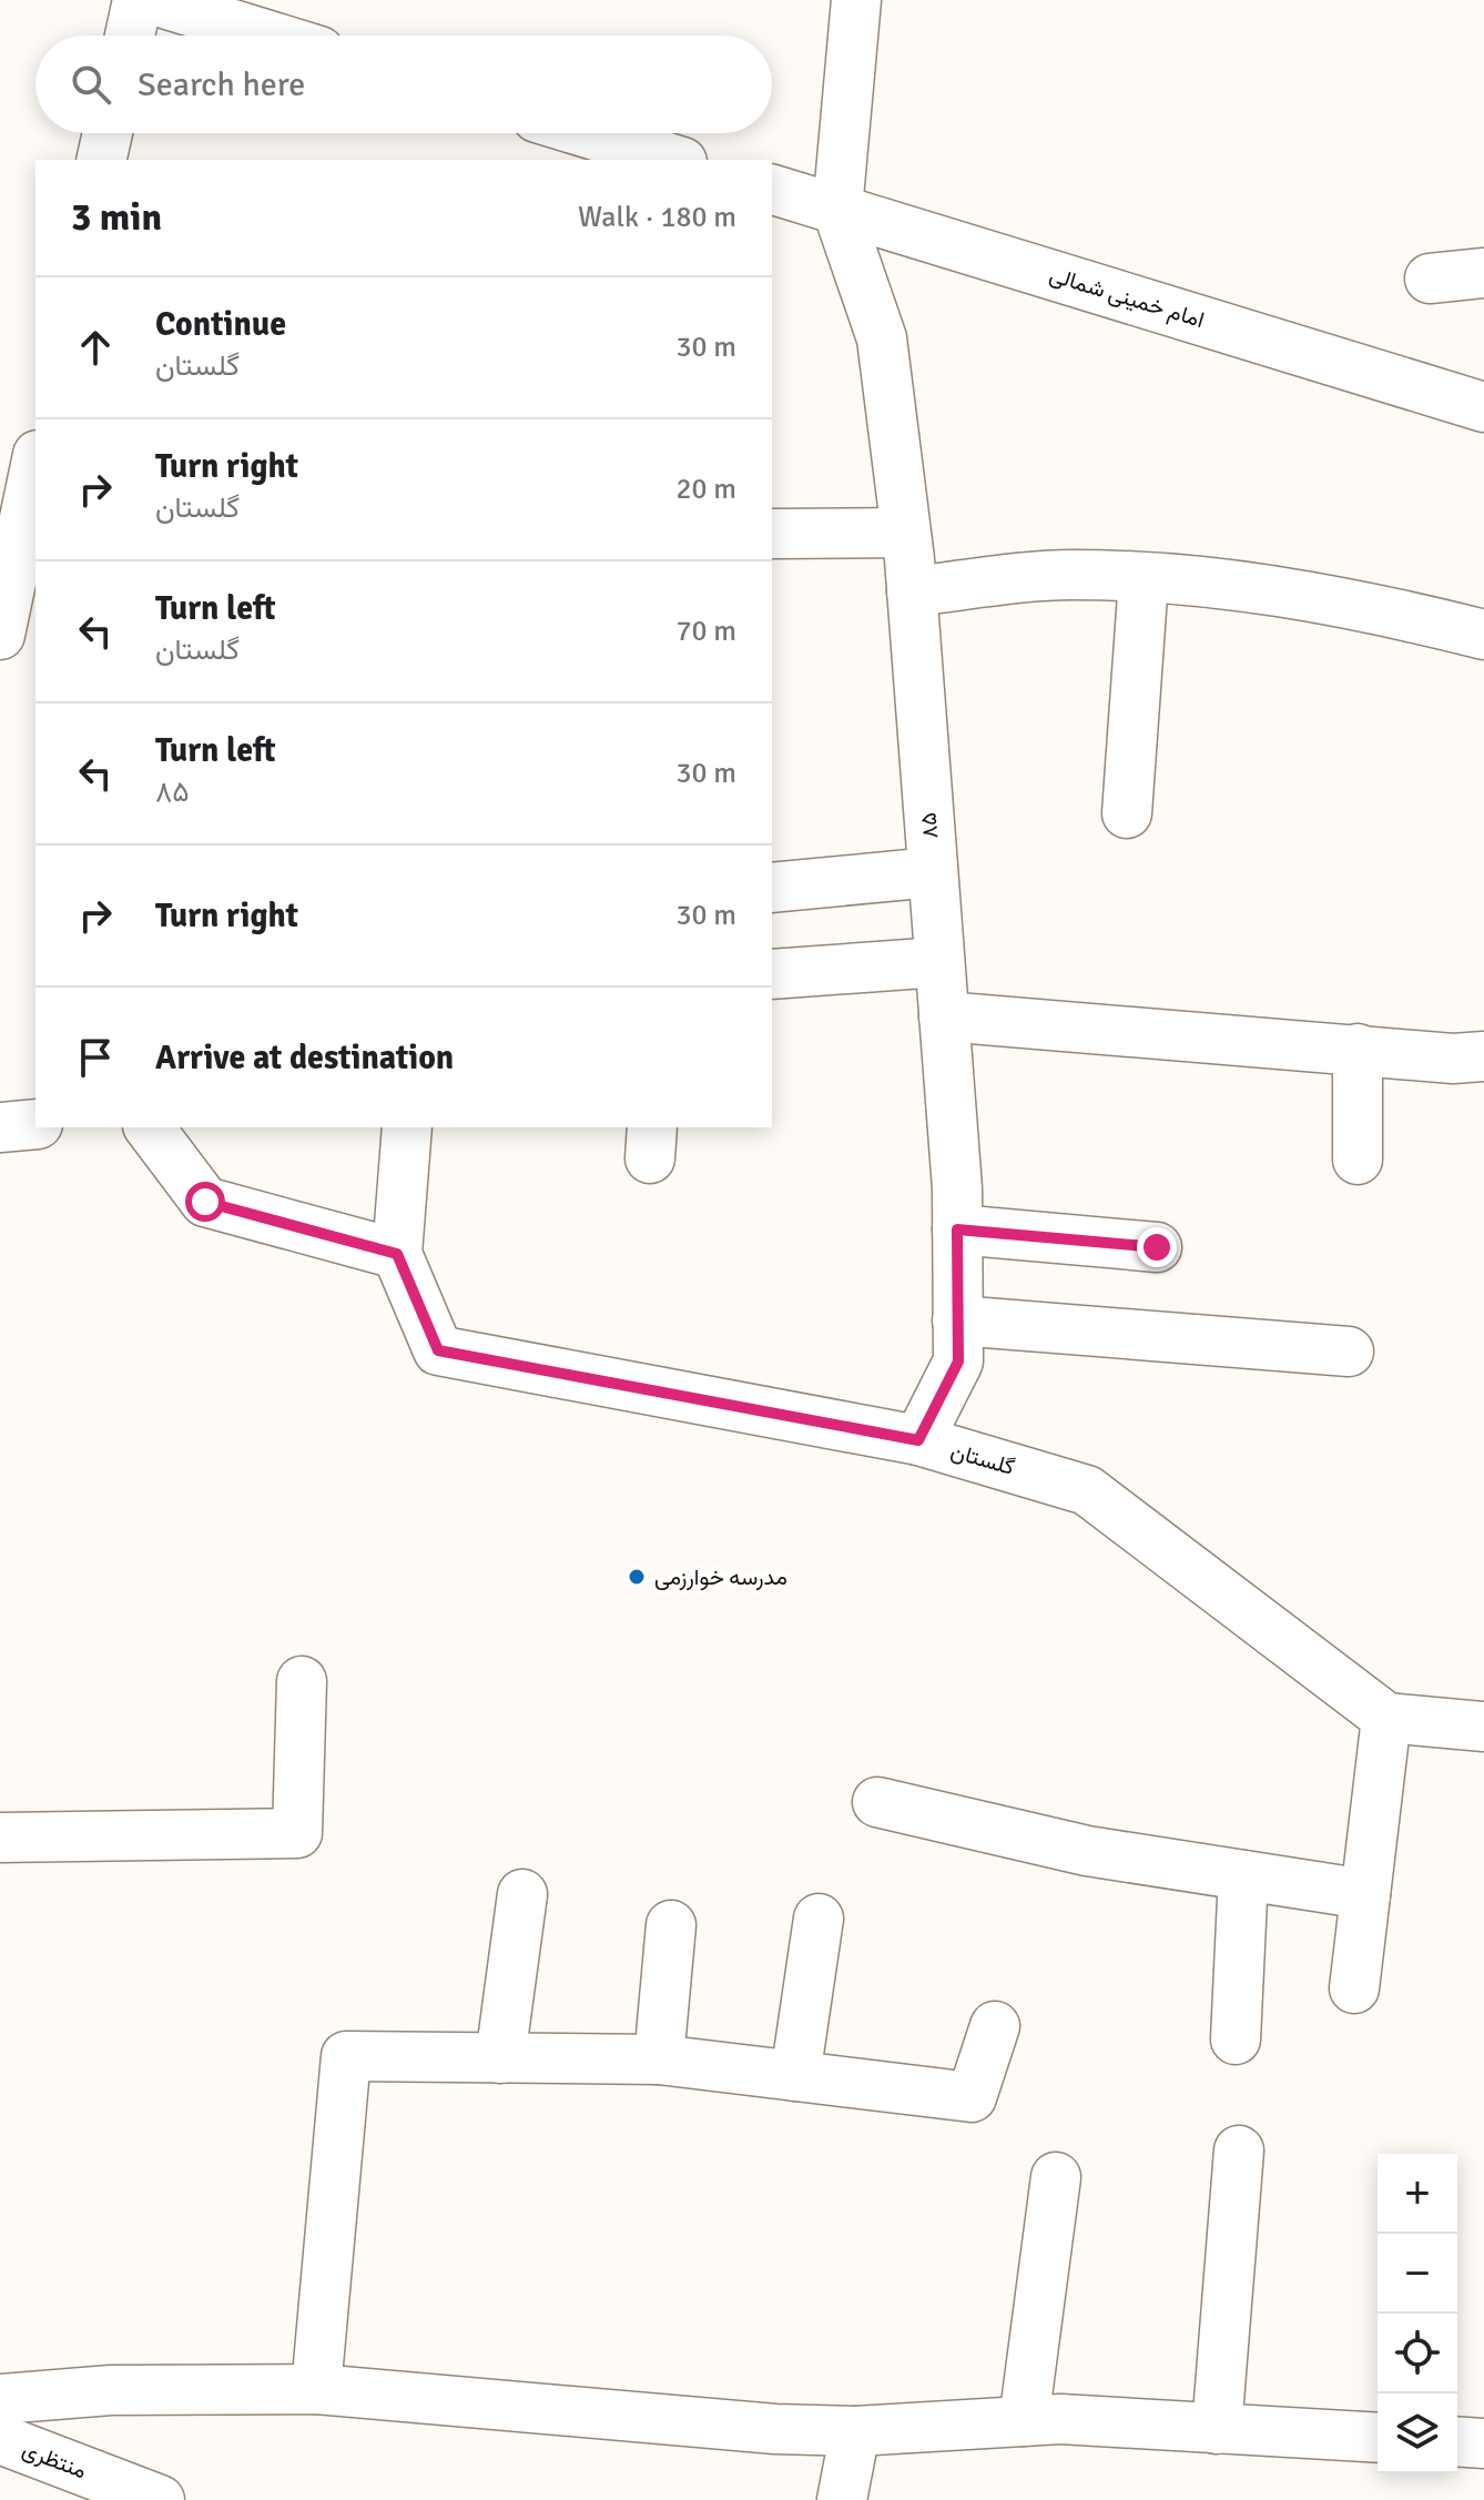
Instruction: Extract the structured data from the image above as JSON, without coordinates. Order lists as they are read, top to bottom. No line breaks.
{"streets":{"street":["امام خمینی شمالی","۸۵","گلستان","منتظری"]},"crossings":[["امام خمینی شمالی","۸۵"],["۸۵","گلستان"]],"places":["مدرسه خوارزمی"],"page":{"search":"Search here","heading":["3 min","Walk · 180 m"],"list":[["Continue","گلستان","30 m"],["Turn right","گلستان","20 m"],["Turn left","گلستان","70 m"],["Turn left","۸۵","30 m"],["Turn right","30 m"],"Arrive at destination"],"map_buttons":["+","−"]}}
